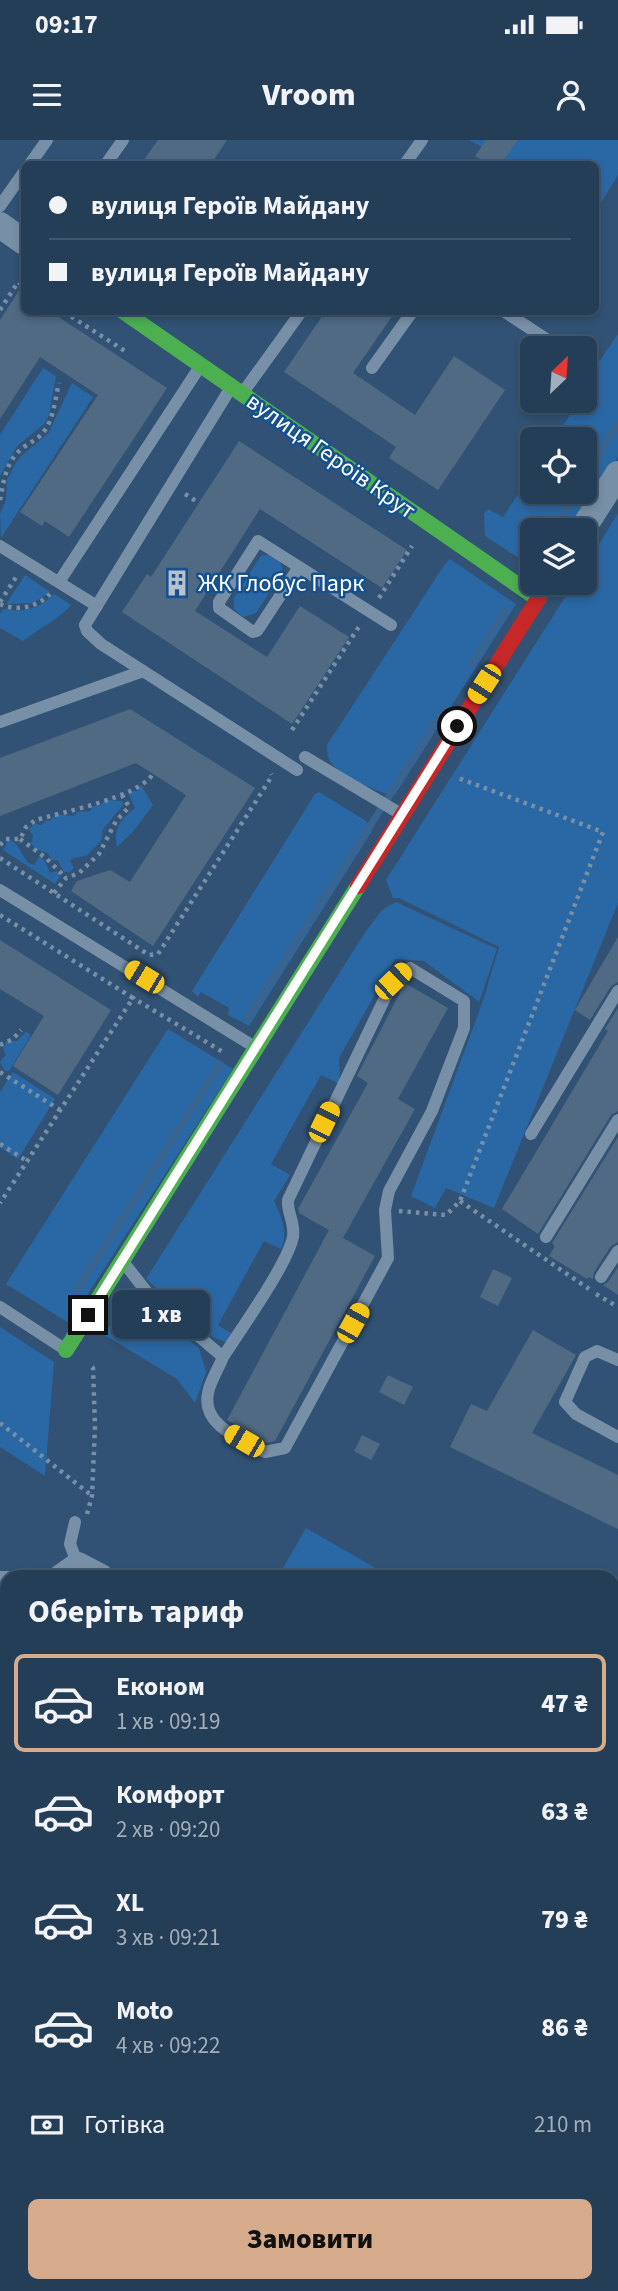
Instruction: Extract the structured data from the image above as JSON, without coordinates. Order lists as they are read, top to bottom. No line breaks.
{"streets":{"street":["вулиця Героїв Крут"]},"places":{"building":["ЖК Глобус Парк"]},"north":"top right","page":{"status":"09:17","header":"Vroom","banner":["вулиця Героїв Майдану","вулиця Героїв Майдану"],"bubble":"1 хв","heading":"Оберіть тариф","list":[{"name":"Економ","note":"1 хв · 09:19","value":"47 ₴"},{"name":"Комфорт","note":"2 хв · 09:20","value":"63 ₴"},{"name":"XL","note":"3 хв · 09:21","value":"79 ₴"},{"name":"Moto","note":"4 хв · 09:22","value":"86 ₴"}],"pay":["Готівка","210 m"],"buttons":"Замовити"}}
